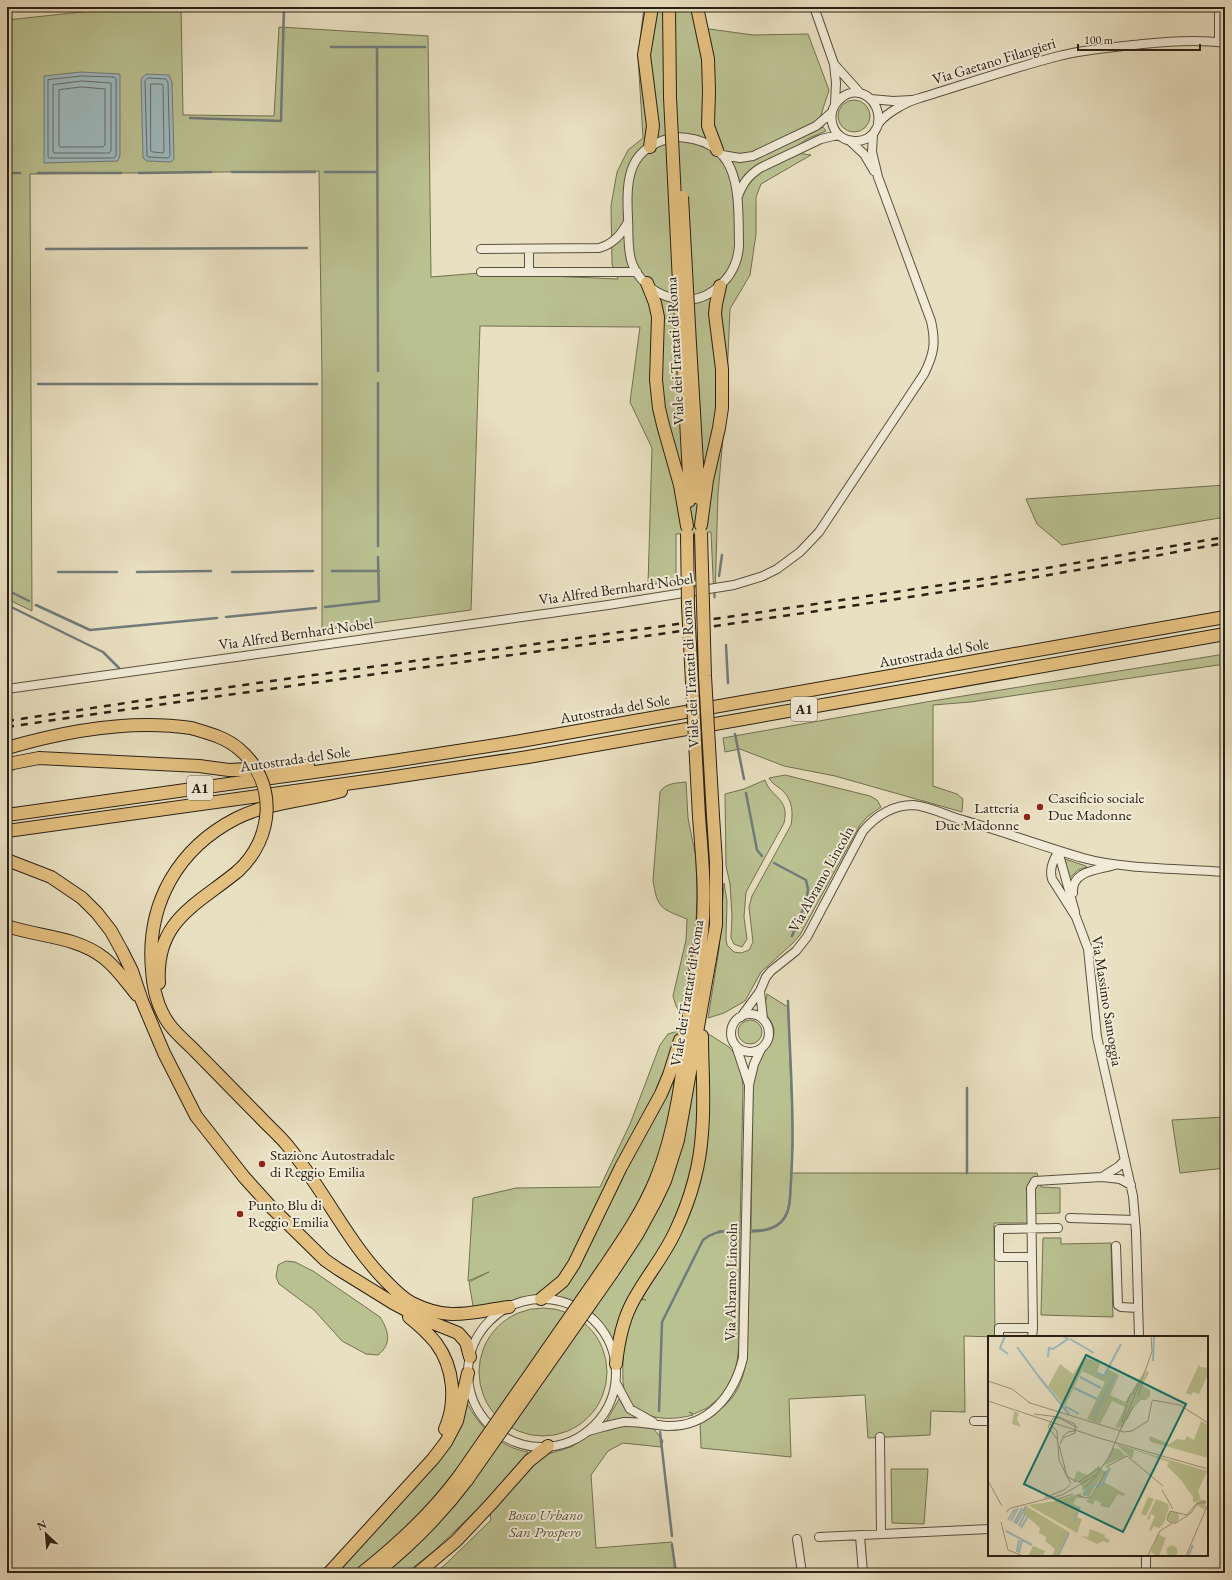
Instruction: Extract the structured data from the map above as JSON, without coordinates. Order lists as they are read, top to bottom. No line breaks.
{"streets":{"highway":["Viale dei Trattati di Roma","Autostrada del Sole","A1"],"street":["Via Gaetano Filangieri","Via Alfred Bernhard Nobel","Via Abramo Lincoln","Via Massimo Samoggia"]},"crossings":[["Via Gaetano Filangieri","Via Alfred Bernhard Nobel"],["Via Abramo Lincoln","Via Massimo Samoggia"]],"parks":["Bosco Urbano San Prospero"],"places":["Caseificio sociale Due Madonne","Latteria Due Madonne","Stazione Autostradale di Reggio Emilia","Punto Blu di Reggio Emilia"],"scale_bar":"100 m","north":"top left"}
